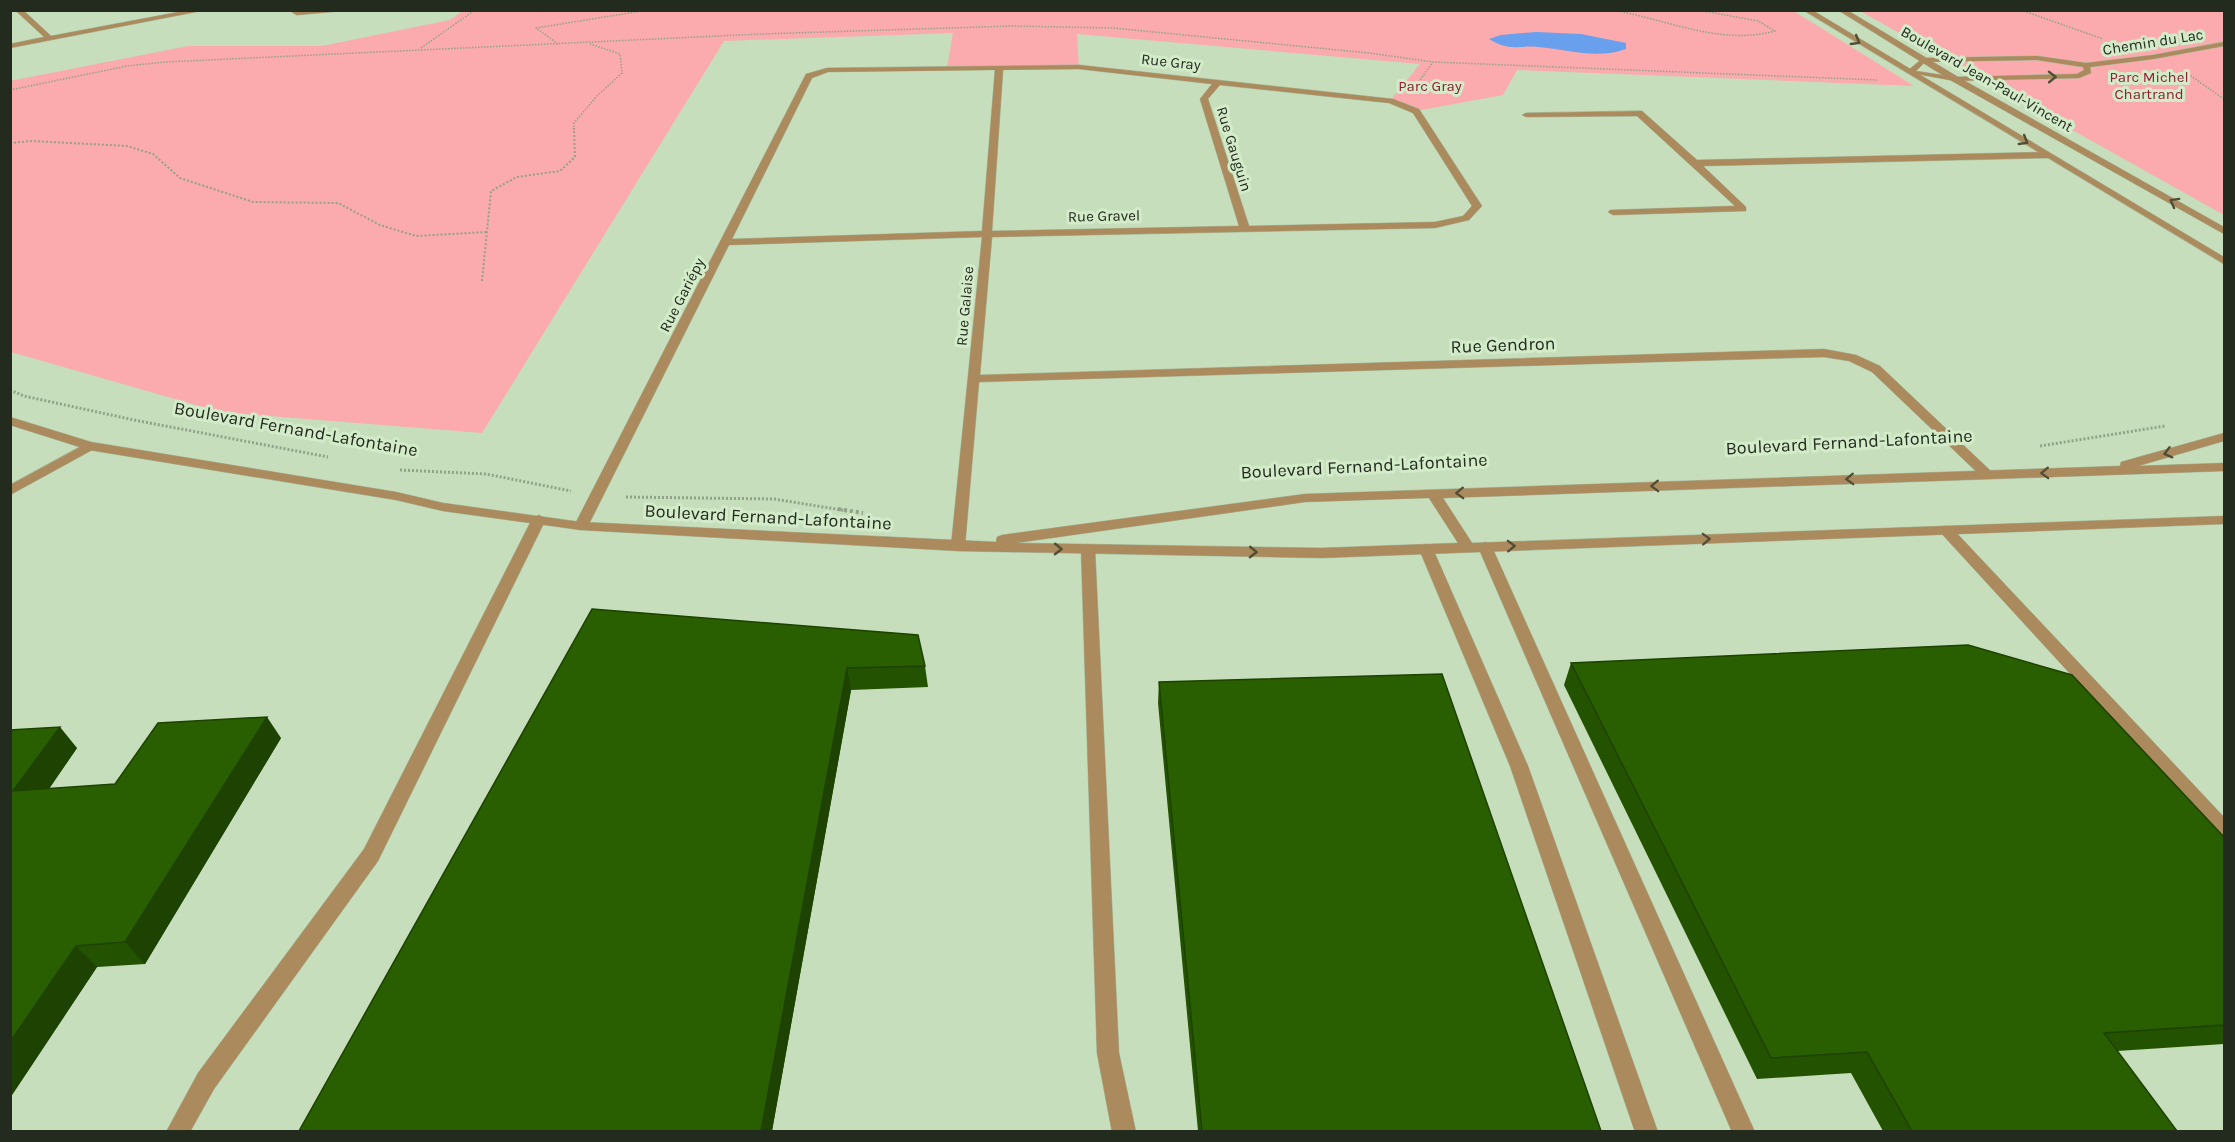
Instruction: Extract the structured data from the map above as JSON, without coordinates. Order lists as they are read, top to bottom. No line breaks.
{"streets":{"street":["Chemin du Lac","Rue Gray","Boulevard Jean-Paul-Vincent","Rue Gauguin","Rue Gravel","Rue Gariépy","Rue Galaise","Rue Gendron","Boulevard Fernand-Lafontaine"]},"crossings":[["Chemin du Lac","Boulevard Jean-Paul-Vincent"],["Rue Gray","Rue Gauguin"],["Rue Gray","Rue Gravel"],["Rue Gray","Rue Gariépy"],["Rue Gray","Rue Galaise"],["Rue Gauguin","Rue Gravel"],["Rue Gravel","Rue Gariépy"],["Rue Gravel","Rue Galaise"],["Rue Gariépy","Boulevard Fernand-Lafontaine"],["Rue Galaise","Rue Gendron"],["Rue Galaise","Boulevard Fernand-Lafontaine"],["Rue Gendron","Boulevard Fernand-Lafontaine"]],"parks":["Parc Michel Chartrand","Parc Gray"]}
